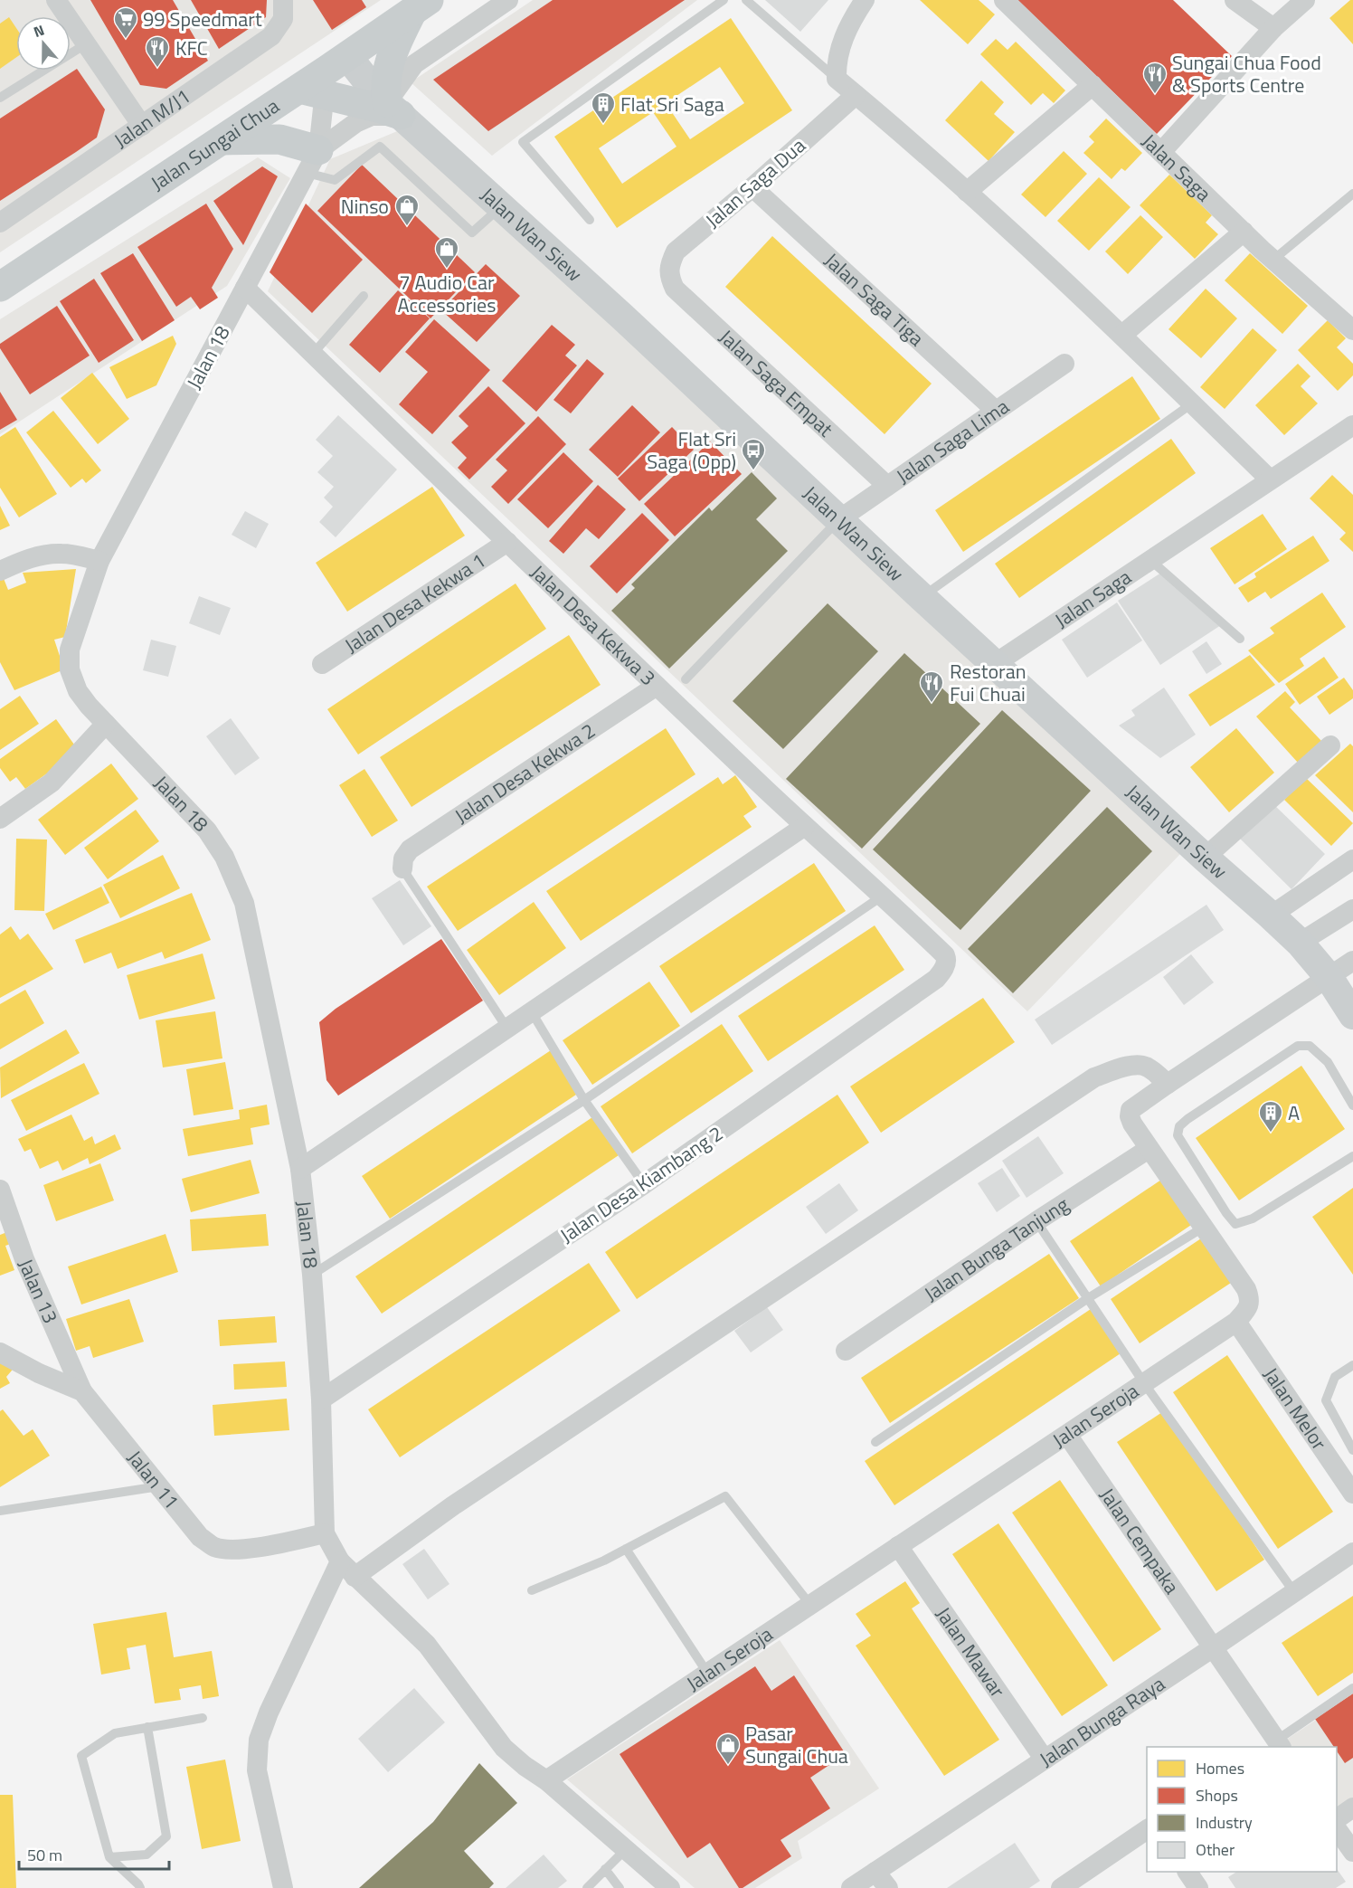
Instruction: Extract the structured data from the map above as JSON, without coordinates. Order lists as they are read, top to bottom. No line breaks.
{"streets":{"main road":["Jalan Sungai Chua"],"street":["Jalan M/J1","Jalan Saga","Jalan Saga Dua","Jalan Wan Siew","Jalan Saga Tiga","Jalan 18","Jalan Saga Empat","Jalan Saga Lima","Jalan Desa Kekwa 1","Jalan Desa Kekwa 3","Jalan Desa Kekwa 2","Jalan Desa Kiambang 2","Jalan Bunga Tanjung","Jalan 13","Jalan Melor","Jalan Seroja","Jalan 11","Jalan Cempaka","Jalan Mawar","Jalan Bunga Raya"]},"crossings":[["Jalan Sungai Chua","Jalan Wan Siew"],["Jalan Saga","Jalan Wan Siew"],["Jalan Saga Dua","Jalan Saga Tiga"],["Jalan Saga Dua","Jalan Saga Empat"],["Jalan Wan Siew","Jalan Saga Lima"],["Jalan Wan Siew","Jalan Seroja"],["Jalan Saga Tiga","Jalan Saga Lima"],["Jalan 18","Jalan Desa Kekwa 3"],["Jalan 18","Jalan Desa Kiambang 2"],["Jalan 18","Jalan 11"],["Jalan Saga Empat","Jalan Saga Lima"],["Jalan Desa Kekwa 1","Jalan Desa Kekwa 3"],["Jalan Desa Kekwa 3","Jalan Desa Kekwa 2"],["Jalan Desa Kekwa 3","Jalan Desa Kiambang 2"],["Jalan Bunga Tanjung","Jalan Seroja"],["Jalan 13","Jalan 11"],["Jalan Melor","Jalan Seroja"],["Jalan Seroja","Jalan Cempaka"],["Jalan Seroja","Jalan Mawar"],["Jalan Cempaka","Jalan Bunga Raya"],["Jalan Mawar","Jalan Bunga Raya"]],"places":{"supermarket":["99 Speedmart"],"restaurant":["KFC","Sungai Chua Food & Sports Centre","Restoran Fui Chuai"],"building":["Flat Sri Saga","A"],"shop":["Ninso","7 Audio Car Accessories","Pasar Sungai Chua"],"bus stop":["Flat Sri Saga (Opp)"]},"legend":["Homes","Shops","Industry","Other"],"scale_bar":"50 m","north":"top"}
